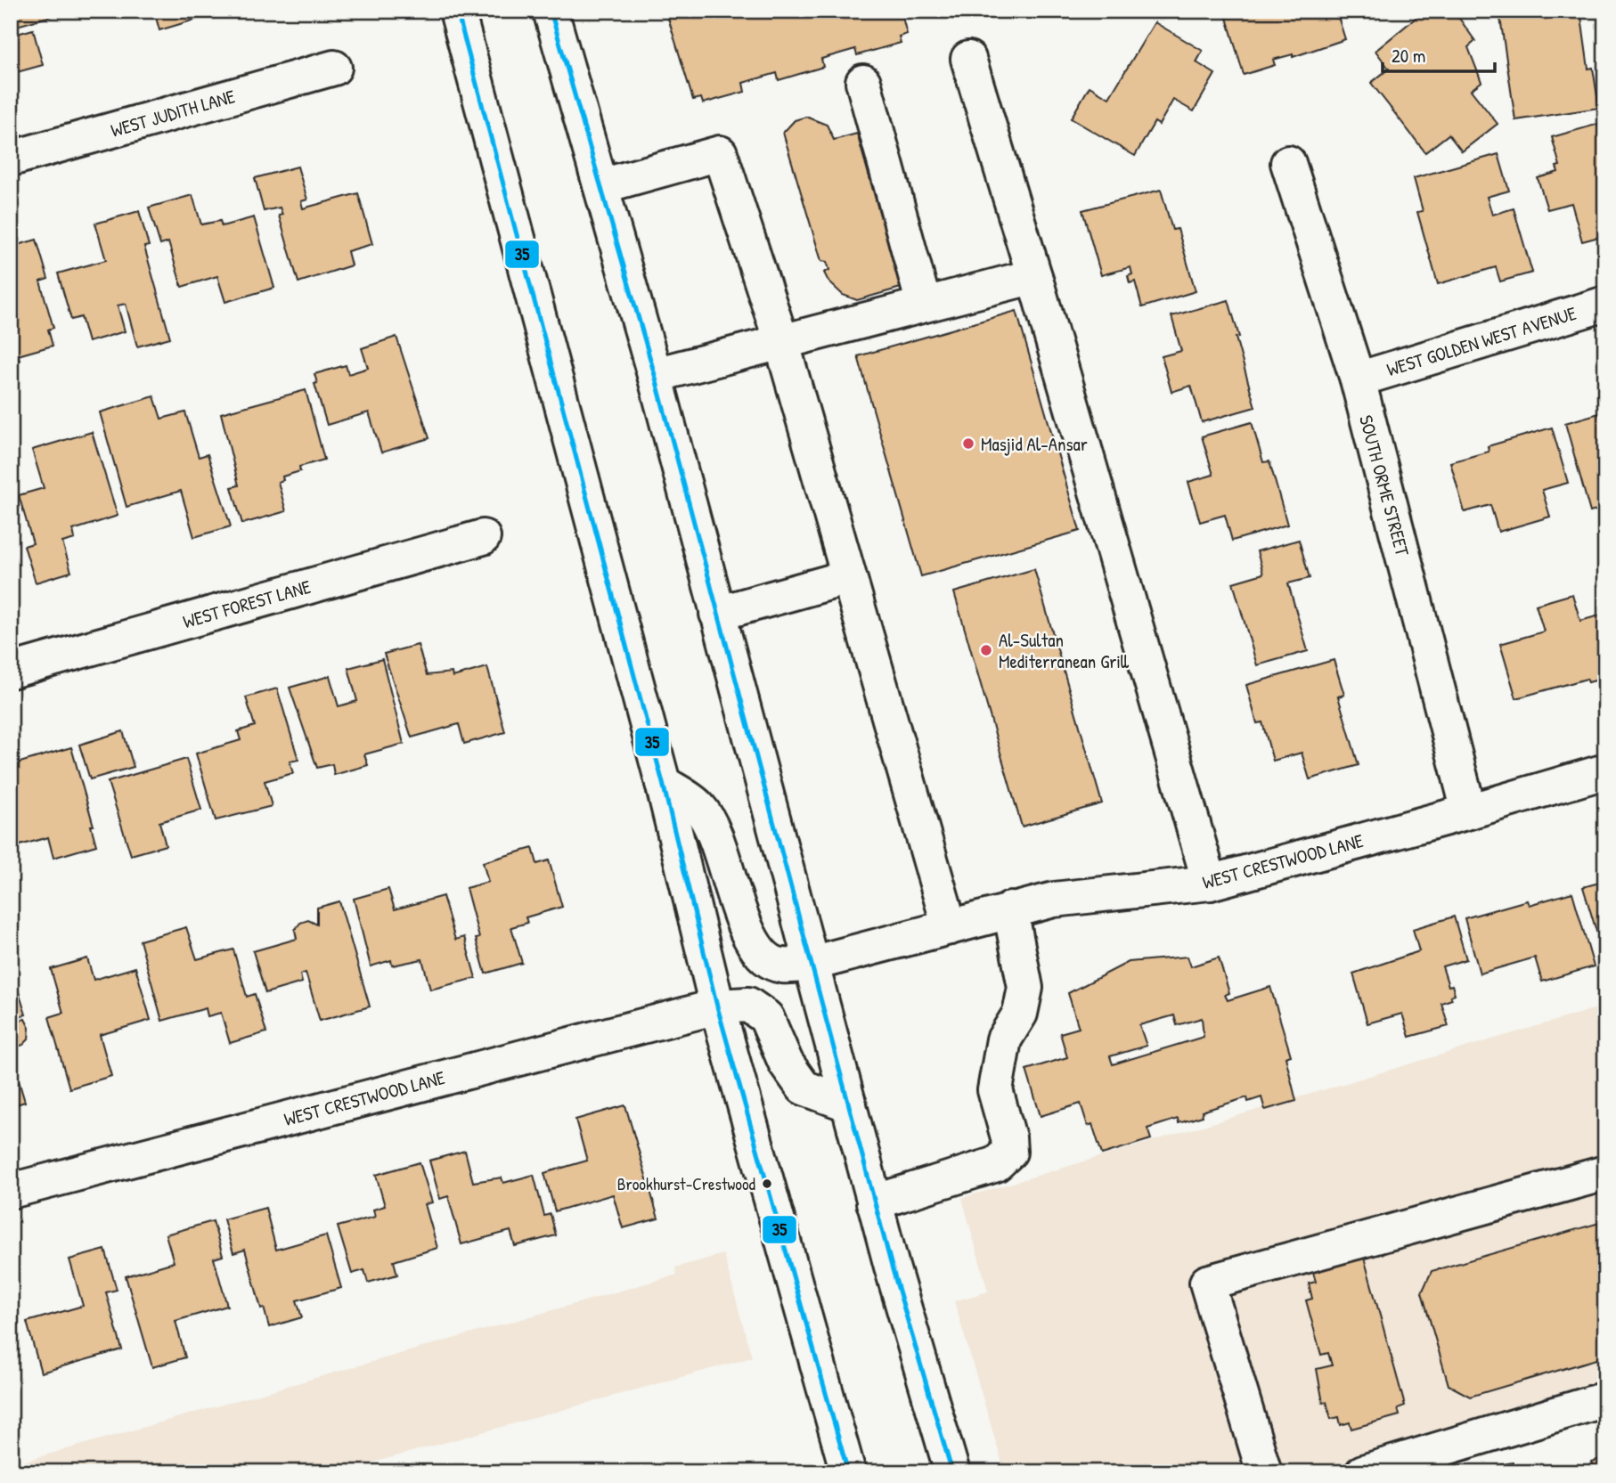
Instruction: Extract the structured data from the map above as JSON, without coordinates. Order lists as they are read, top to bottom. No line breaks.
{"streets":{"main road":["WEST JUDITH LANE","WEST GOLDEN WEST AVENUE","SOUTH ORME STREET","WEST FOREST LANE","WEST CRESTWOOD LANE"]},"crossings":[["WEST GOLDEN WEST AVENUE","SOUTH ORME STREET"],["SOUTH ORME STREET","WEST CRESTWOOD LANE"]],"places":["Masjid Al-Ansar","Al-Sultan Mediterranean Grill","Brookhurst-Crestwood"],"lines":["transit line 35"],"scale_bar":"20 m"}
